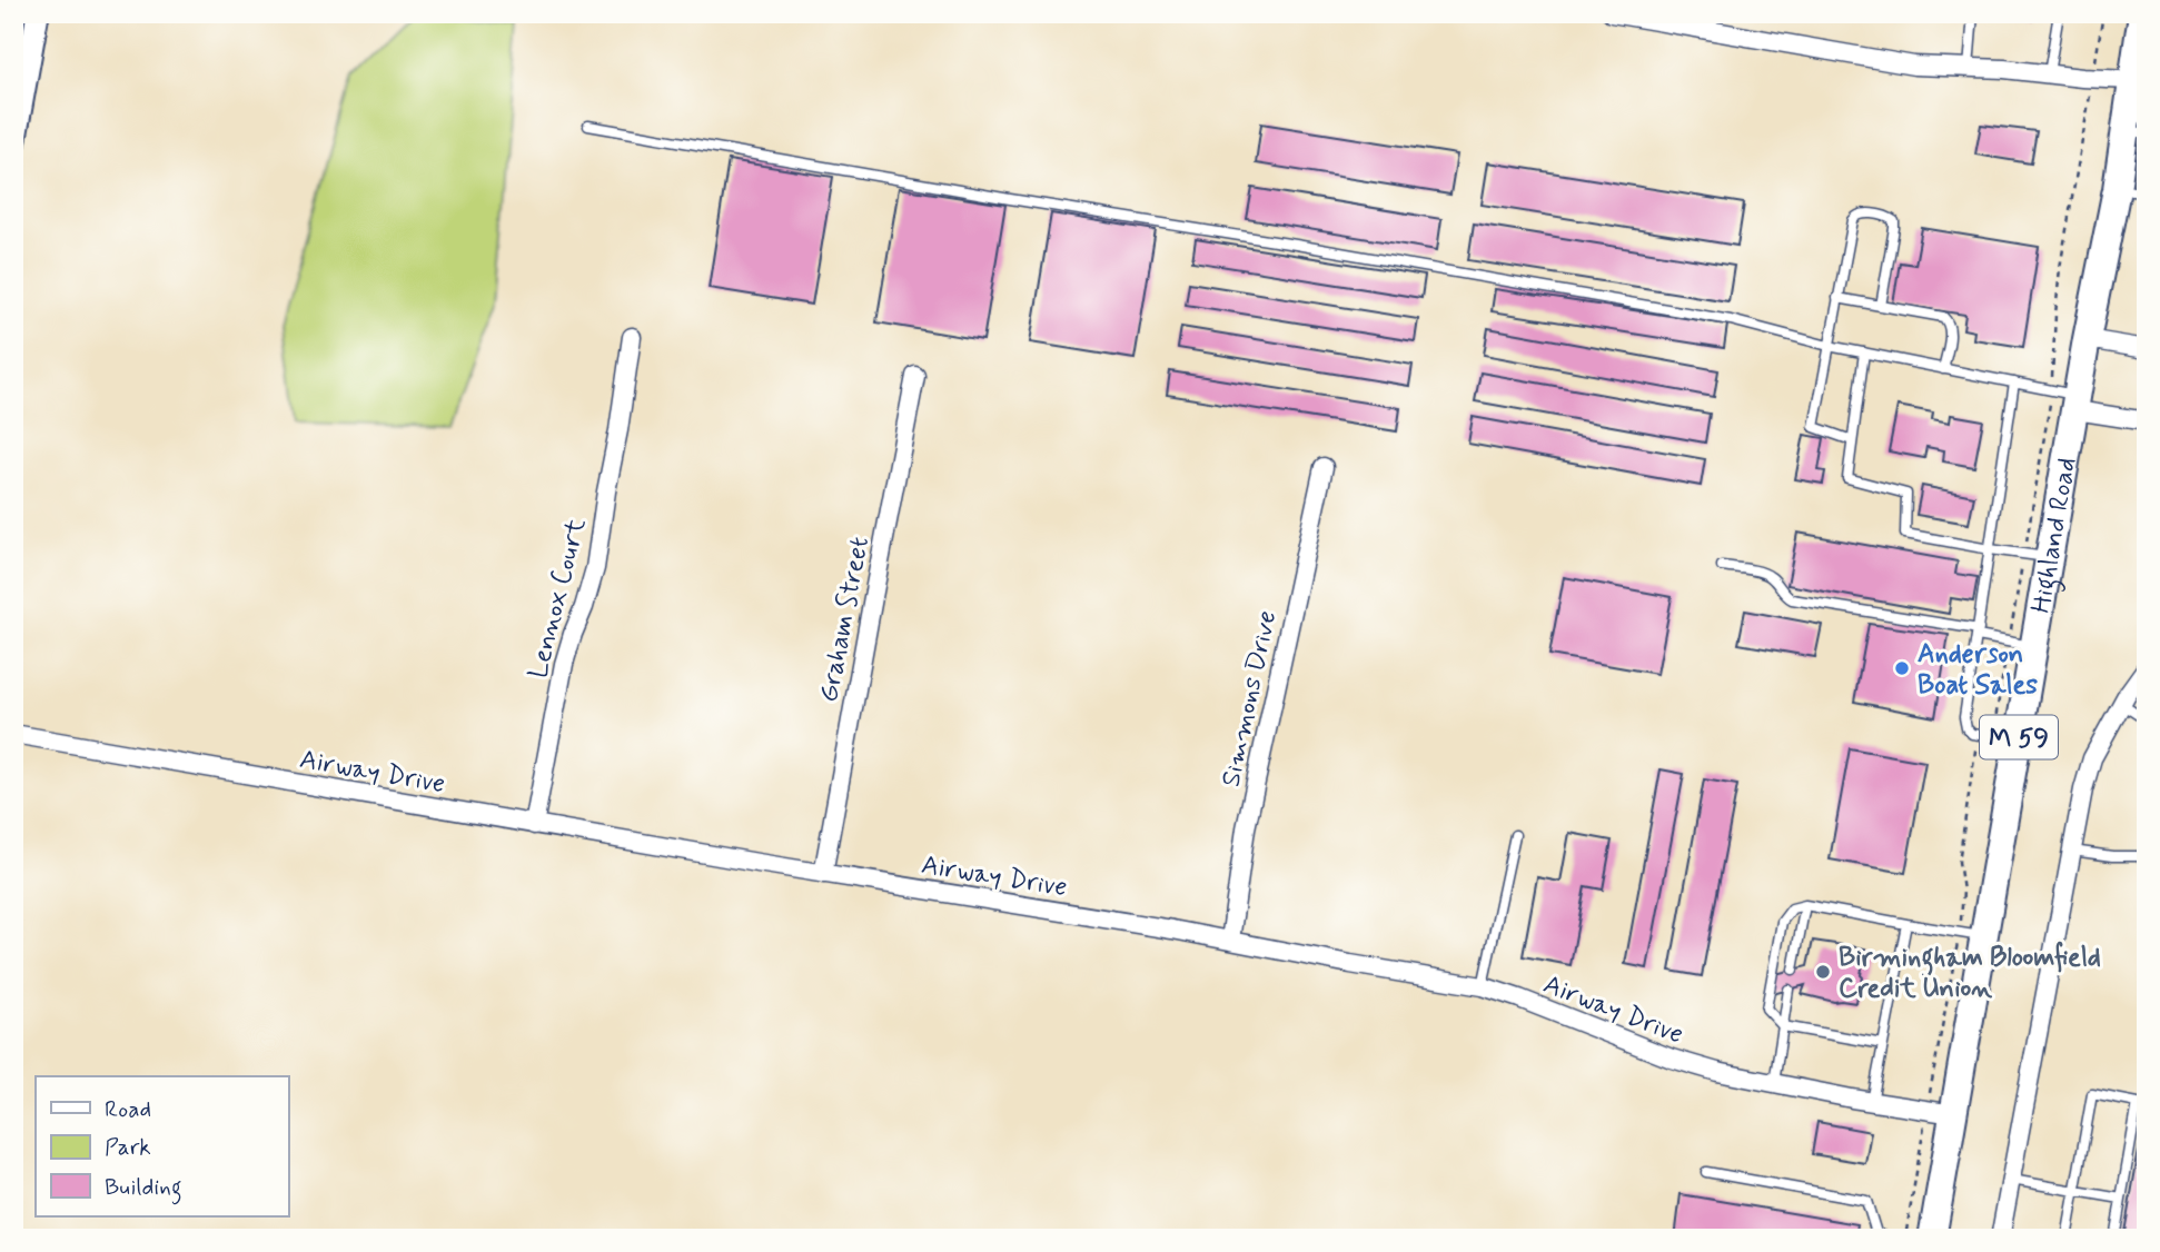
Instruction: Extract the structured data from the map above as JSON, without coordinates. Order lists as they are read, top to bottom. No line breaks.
{"streets":{"highway":["Highland Road","M 59"],"street":["Lennox Court","Graham Street","Simmons Drive","Airway Drive"]},"crossings":[["Highland Road","Airway Drive"],["Lennox Court","Airway Drive"],["Graham Street","Airway Drive"],["Simmons Drive","Airway Drive"]],"places":["Anderson Boat Sales","Birmingham Bloomfield Credit Union"],"legend":["Road","Park","Building"]}
